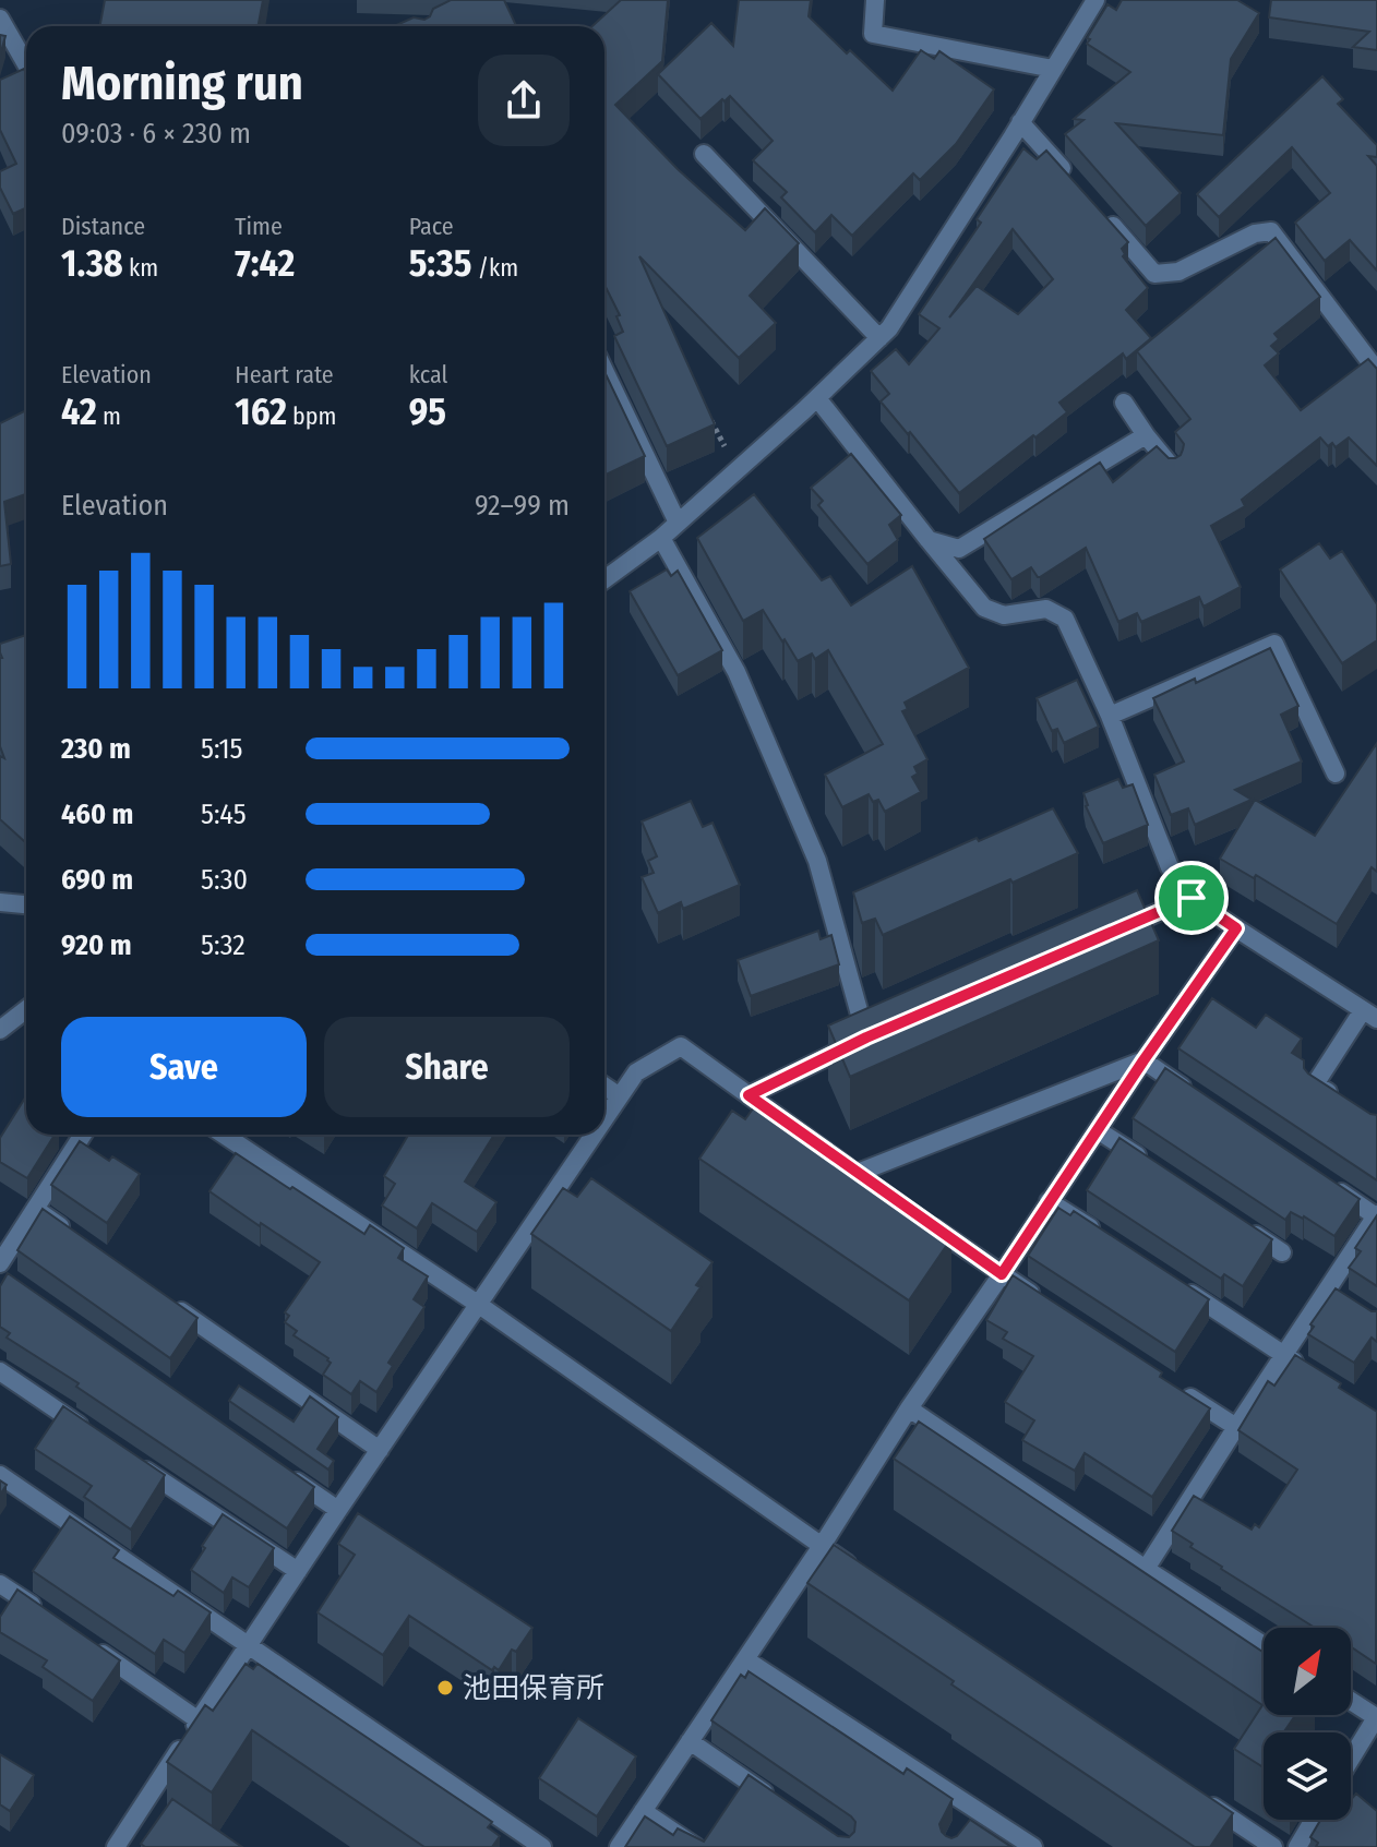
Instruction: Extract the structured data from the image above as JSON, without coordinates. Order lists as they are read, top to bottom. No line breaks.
{"places":["池田保育所"],"north":"top right","page":{"heading":["Morning run","09:03 · 6 × 230 m"],"stats":[["Distance","1.38 km"],["Time","7:42"],["Pace","5:35 /km"],["Elevation","42 m"],["Heart rate","162 bpm"],["kcal","95"]],"chart":["Elevation","92–99 m"],"list":[{"name":"230 m","note":"5:15"},{"name":"460 m","note":"5:45"},{"name":"690 m","note":"5:30"},{"name":"920 m","note":"5:32"}],"buttons":["Save","Share"]}}
